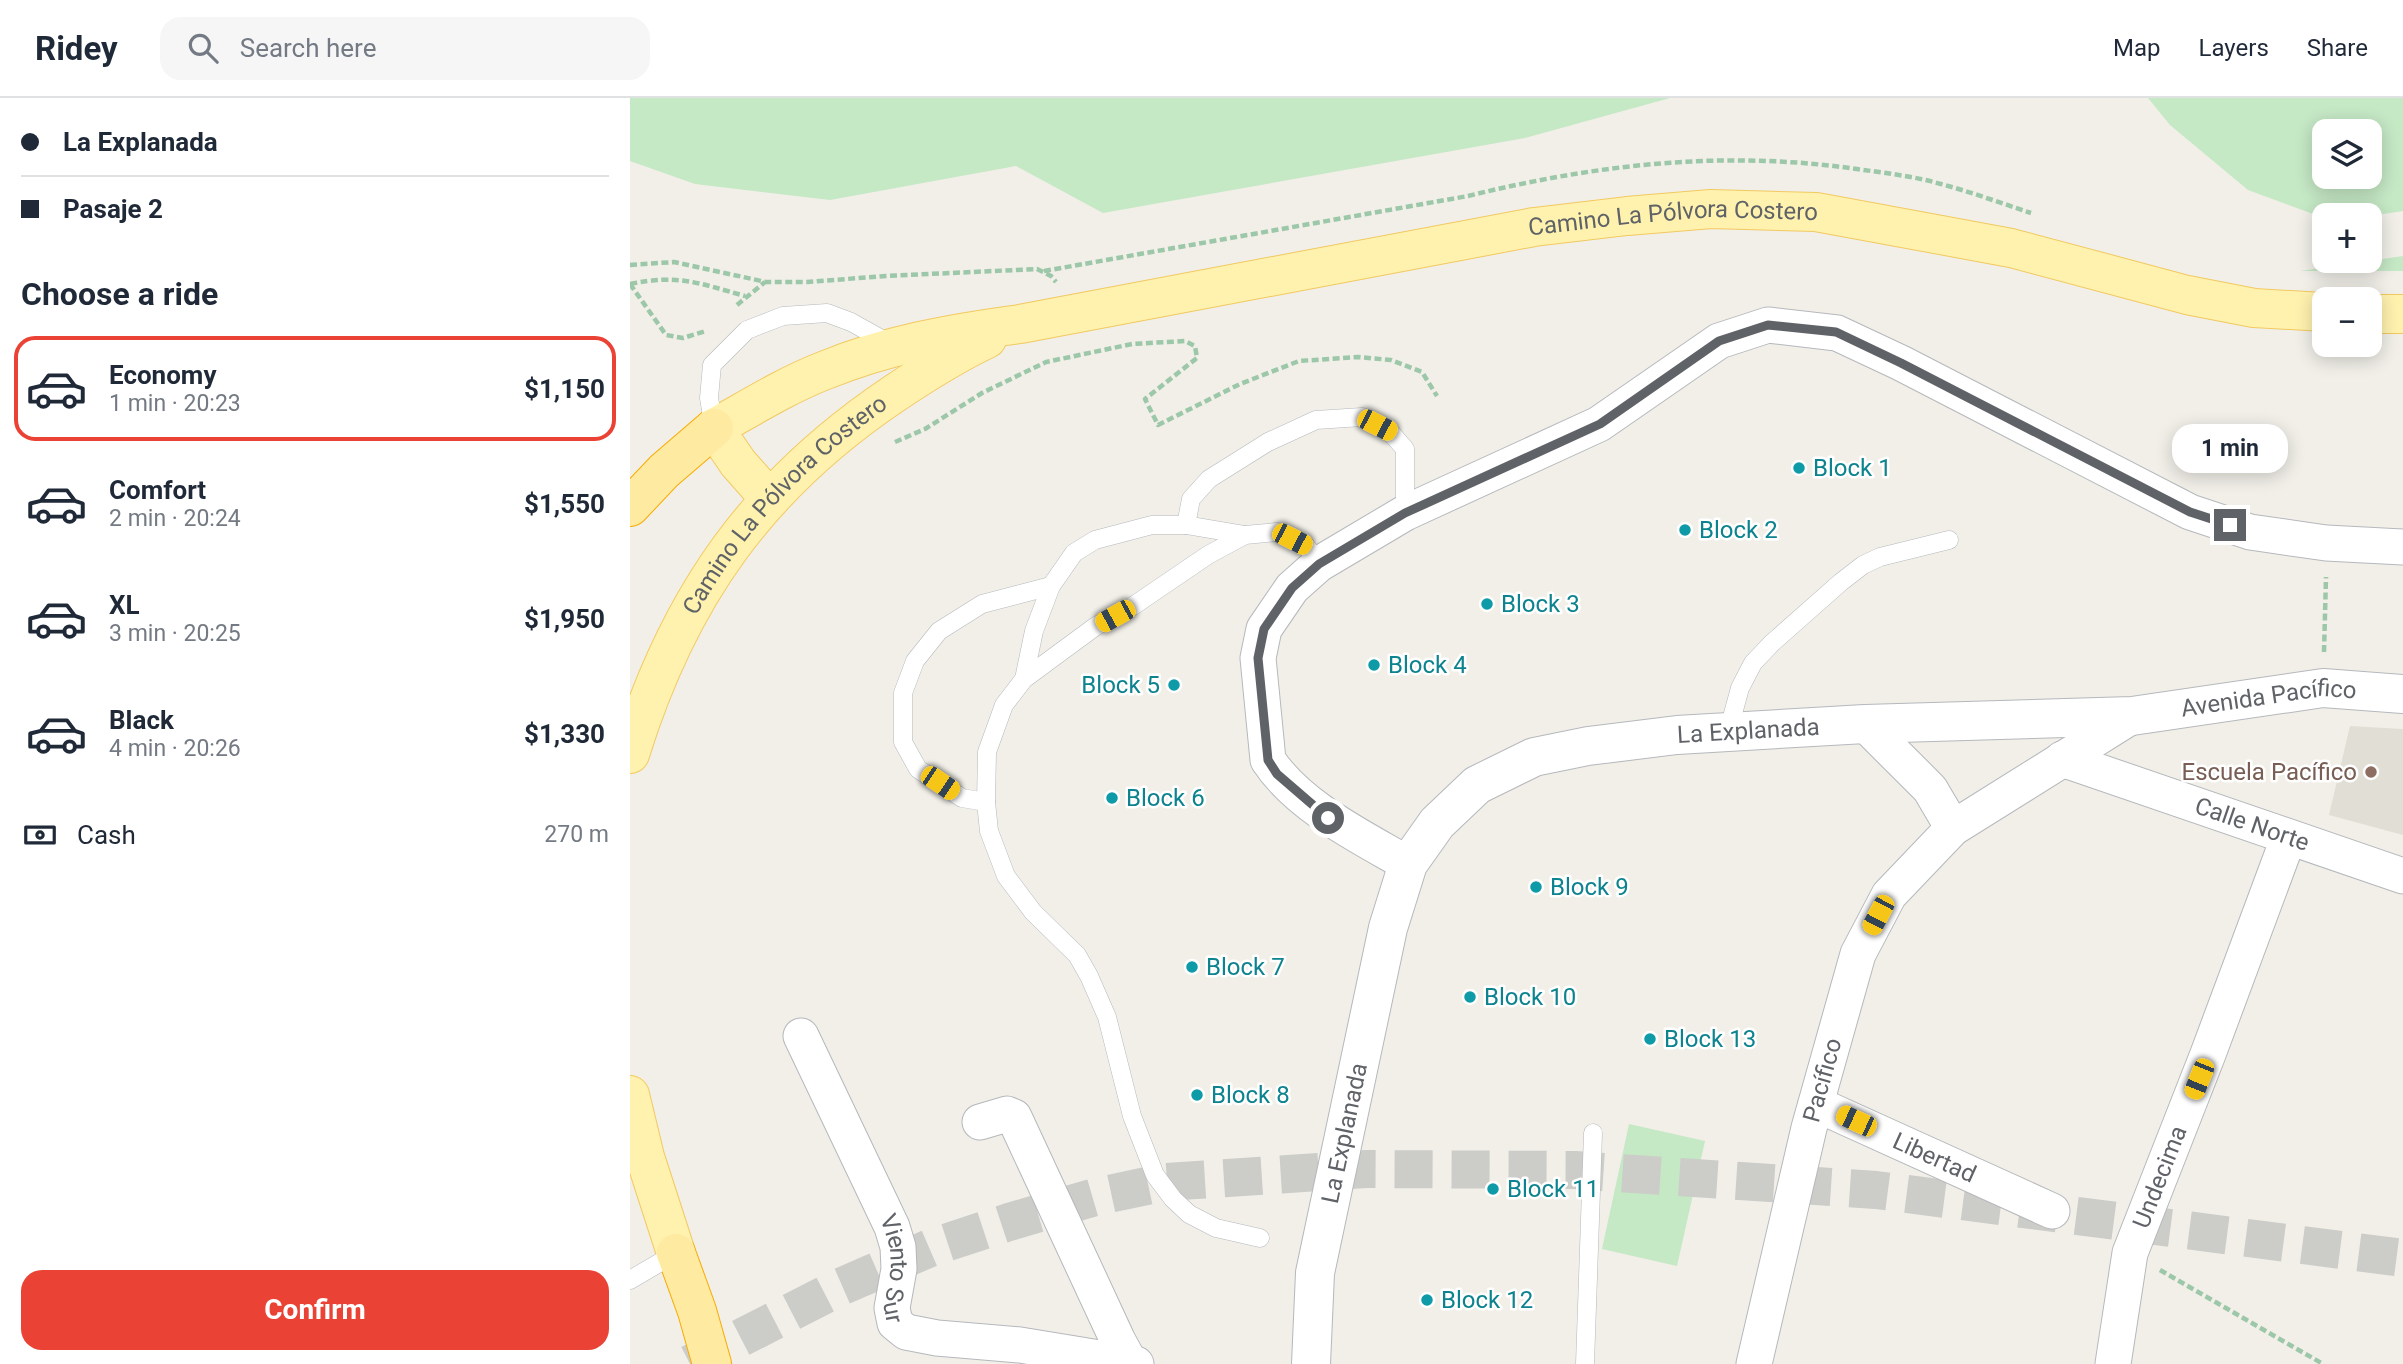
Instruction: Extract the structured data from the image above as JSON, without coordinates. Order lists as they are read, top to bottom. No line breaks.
{"streets":{"main road":["Camino La Pólvora Costero"],"street":["Avenida Pacífico","La Explanada","Calle Norte","Pacífico","Libertad","Undecima","Viento Sur"]},"crossings":[["Avenida Pacífico","La Explanada"],["Avenida Pacífico","Pacífico"],["La Explanada","Pacífico"],["Calle Norte","Pacífico"],["Calle Norte","Undecima"],["Pacífico","Libertad"]],"places":["Block 1","Block 2","Block 3","Block 4","Block 5","Escuela Pacífico","Block 6","Block 9","Block 7","Block 10","Block 13","Block 8","Block 11","Block 12"],"page":{"header":"Ridey","search":"Search here","nav":["Map","Layers","Share"],"banner":["La Explanada","Pasaje 2"],"map_buttons":["+","−"],"heading":"Choose a ride","list":[{"name":"Economy","note":"1 min · 20:23","value":"$1,150"},{"name":"Comfort","note":"2 min · 20:24","value":"$1,550"},{"name":"XL","note":"3 min · 20:25","value":"$1,950"},{"name":"Black","note":"4 min · 20:26","value":"$1,330"}],"bubble":"1 min","pay":["Cash","270 m"],"buttons":"Confirm"}}
